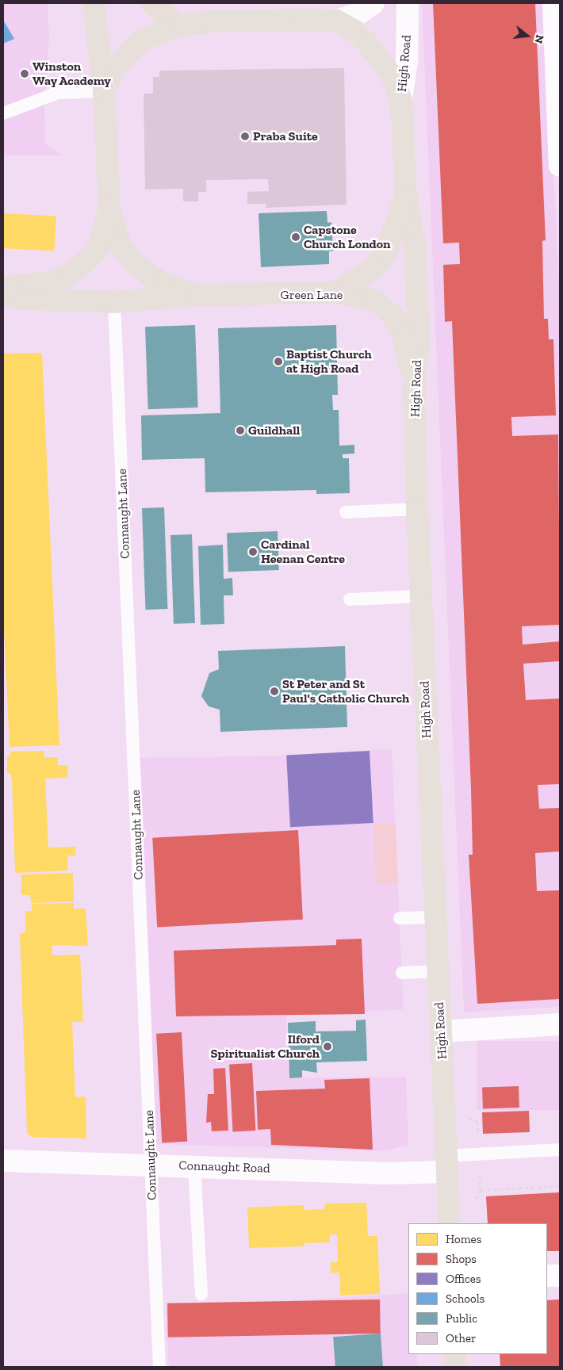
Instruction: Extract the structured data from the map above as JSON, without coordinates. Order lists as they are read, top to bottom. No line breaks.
{"streets":{"main road":["High Road","Green Lane"],"street":["Connaught Road"],"lane":["Connaught Lane"]},"crossings":[["High Road","Green Lane"],["High Road","Connaught Road"],["Green Lane","Connaught Lane"],["Connaught Lane","Connaught Road"]],"places":["Winston Way Academy","Praba Suite","Capstone Church London","Baptist Church at High Road","Guildhall","Cardinal Heenan Centre","St Peter and St Paul's Catholic Church","Ilford Spiritualist Church"],"legend":["Homes","Shops","Offices","Schools","Public","Other"],"north":"right"}
